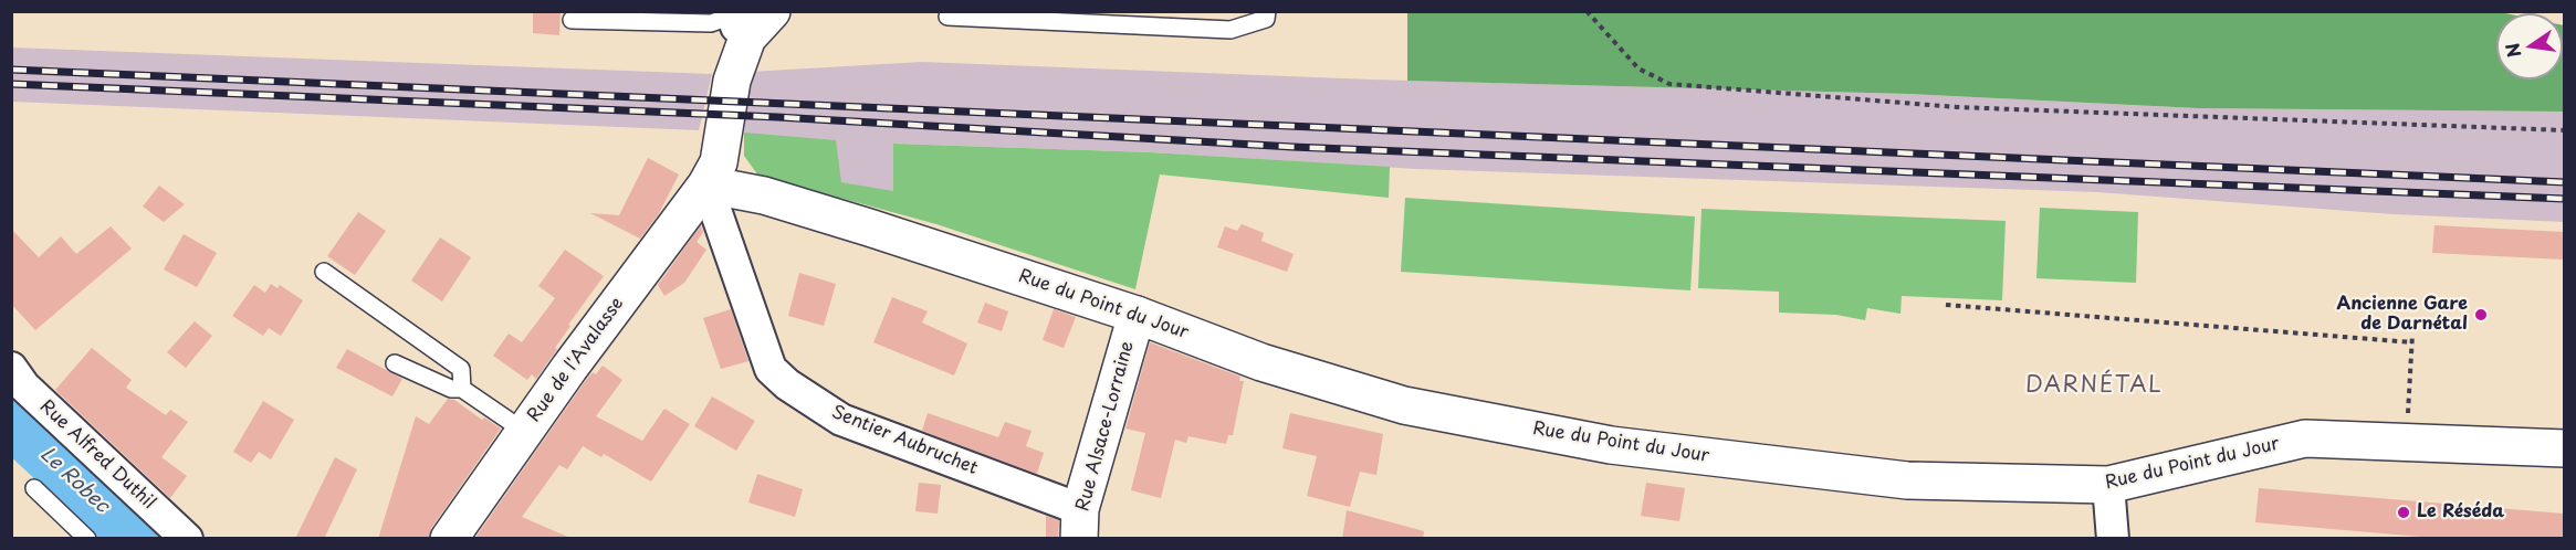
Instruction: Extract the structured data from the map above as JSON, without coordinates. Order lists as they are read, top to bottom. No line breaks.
{"streets":{"street":["Rue du Point du Jour","Rue de l'Avalasse","Rue Alsace-Lorraine","Sentier Aubruchet","Rue Alfred Duthil"]},"crossings":[["Rue du Point du Jour","Rue de l'Avalasse"],["Rue du Point du Jour","Rue Alsace-Lorraine"],["Rue du Point du Jour","Sentier Aubruchet"],["Rue de l'Avalasse","Sentier Aubruchet"],["Rue Alsace-Lorraine","Sentier Aubruchet"]],"districts":["DARNÉTAL"],"water":["Le Robec"],"places":["Ancienne Gare de Darnétal","Le Réséda"],"north":"left"}
